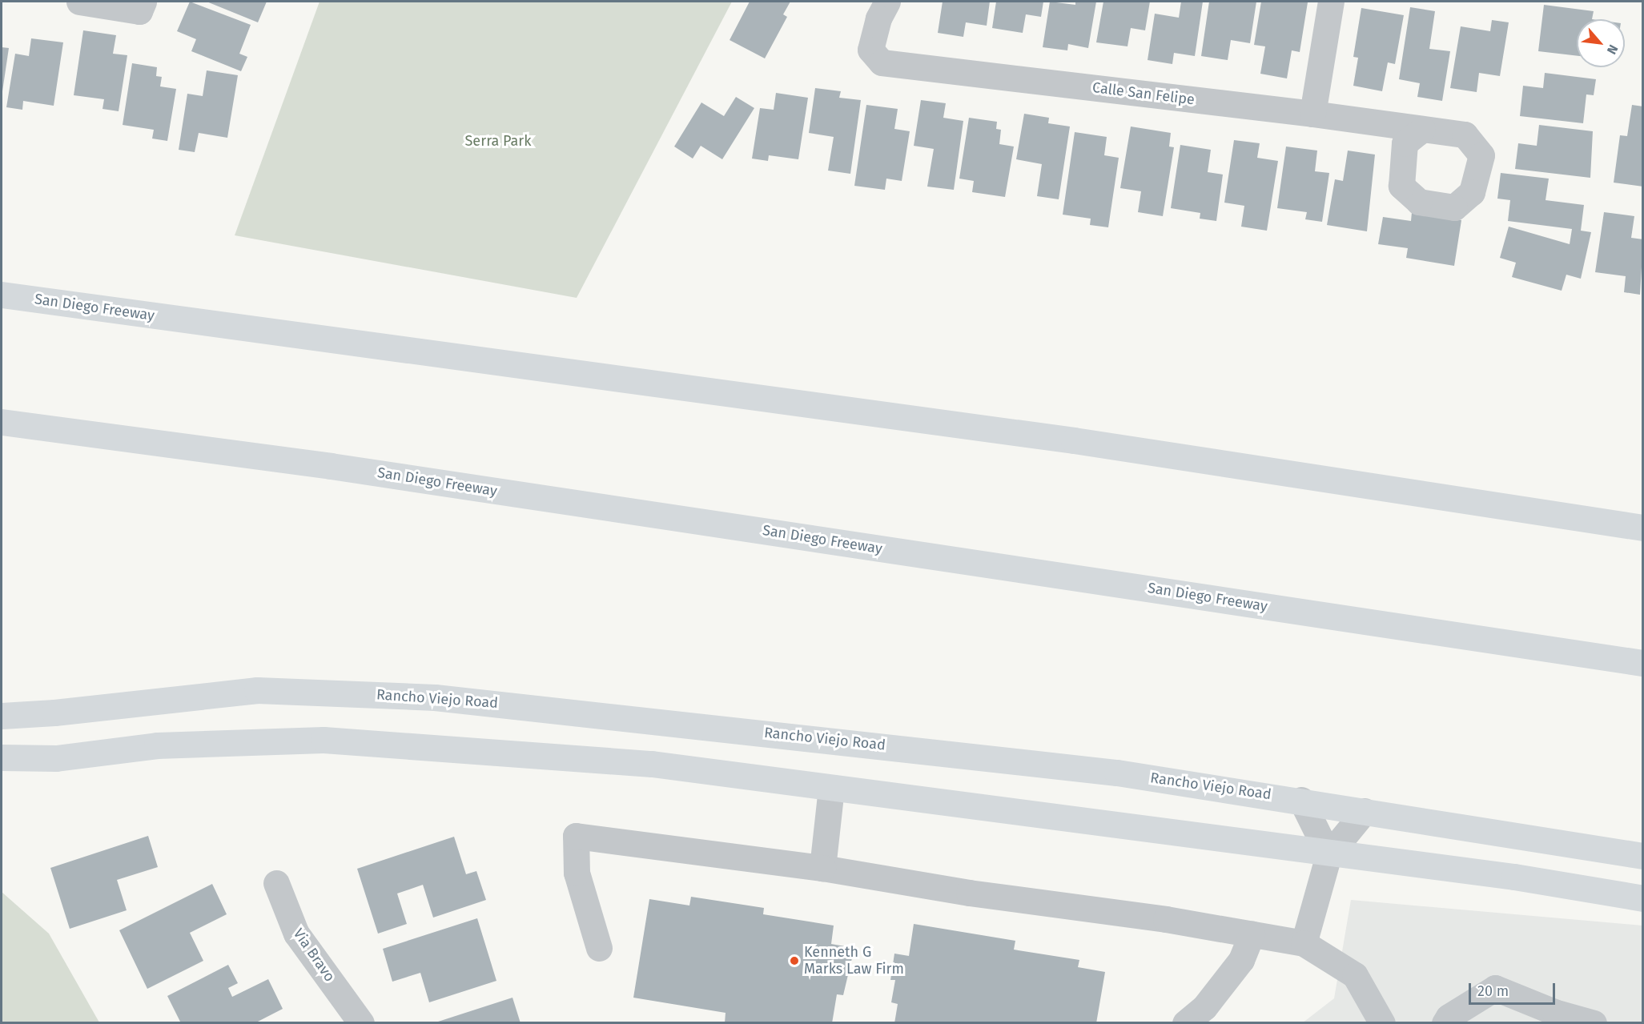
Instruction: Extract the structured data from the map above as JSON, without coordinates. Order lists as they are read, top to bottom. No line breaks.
{"streets":{"main road":["San Diego Freeway","Rancho Viejo Road"],"street":["Calle San Felipe","Via Bravo"]},"parks":["Serra Park"],"places":["Kenneth G Marks Law Firm"],"scale_bar":"20 m","north":"bottom right"}
